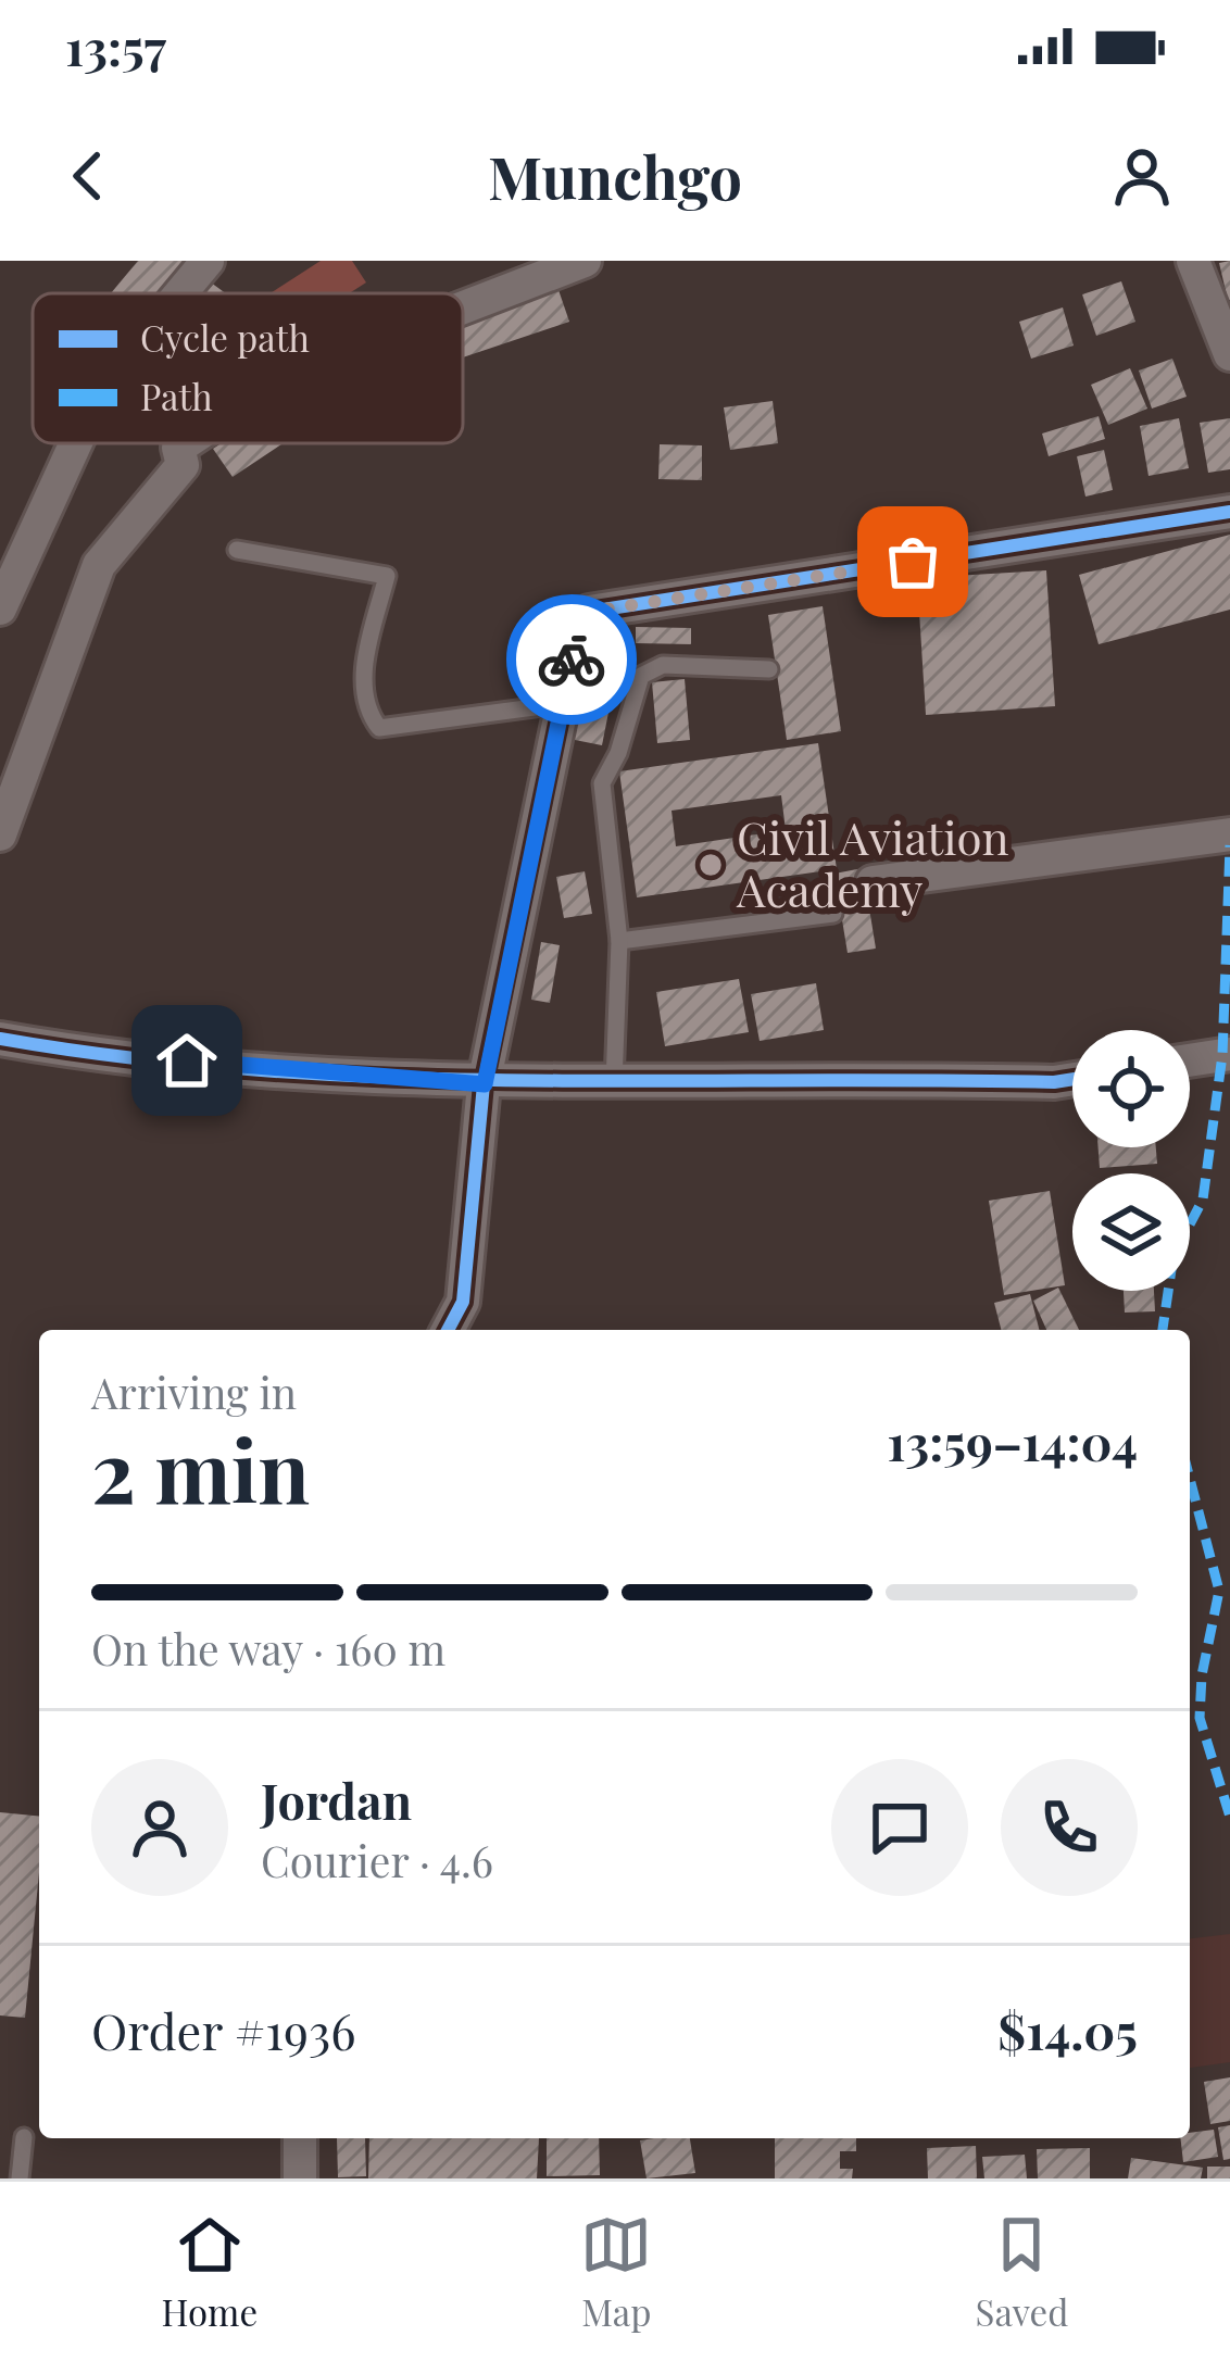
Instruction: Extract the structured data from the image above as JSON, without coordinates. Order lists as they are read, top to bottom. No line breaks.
{"places":["Civil Aviation Academy"],"legend":["Cycle path","Path"],"page":{"status":"13:57","header":"Munchgo","heading":["2 min","Arriving in","13:59–14:04"],"panel":["Jordan","Courier · 4.6","Order #1936","$14.05"],"bar":"On the way · 160 m","tabs":["Home","Map","Saved"]}}
